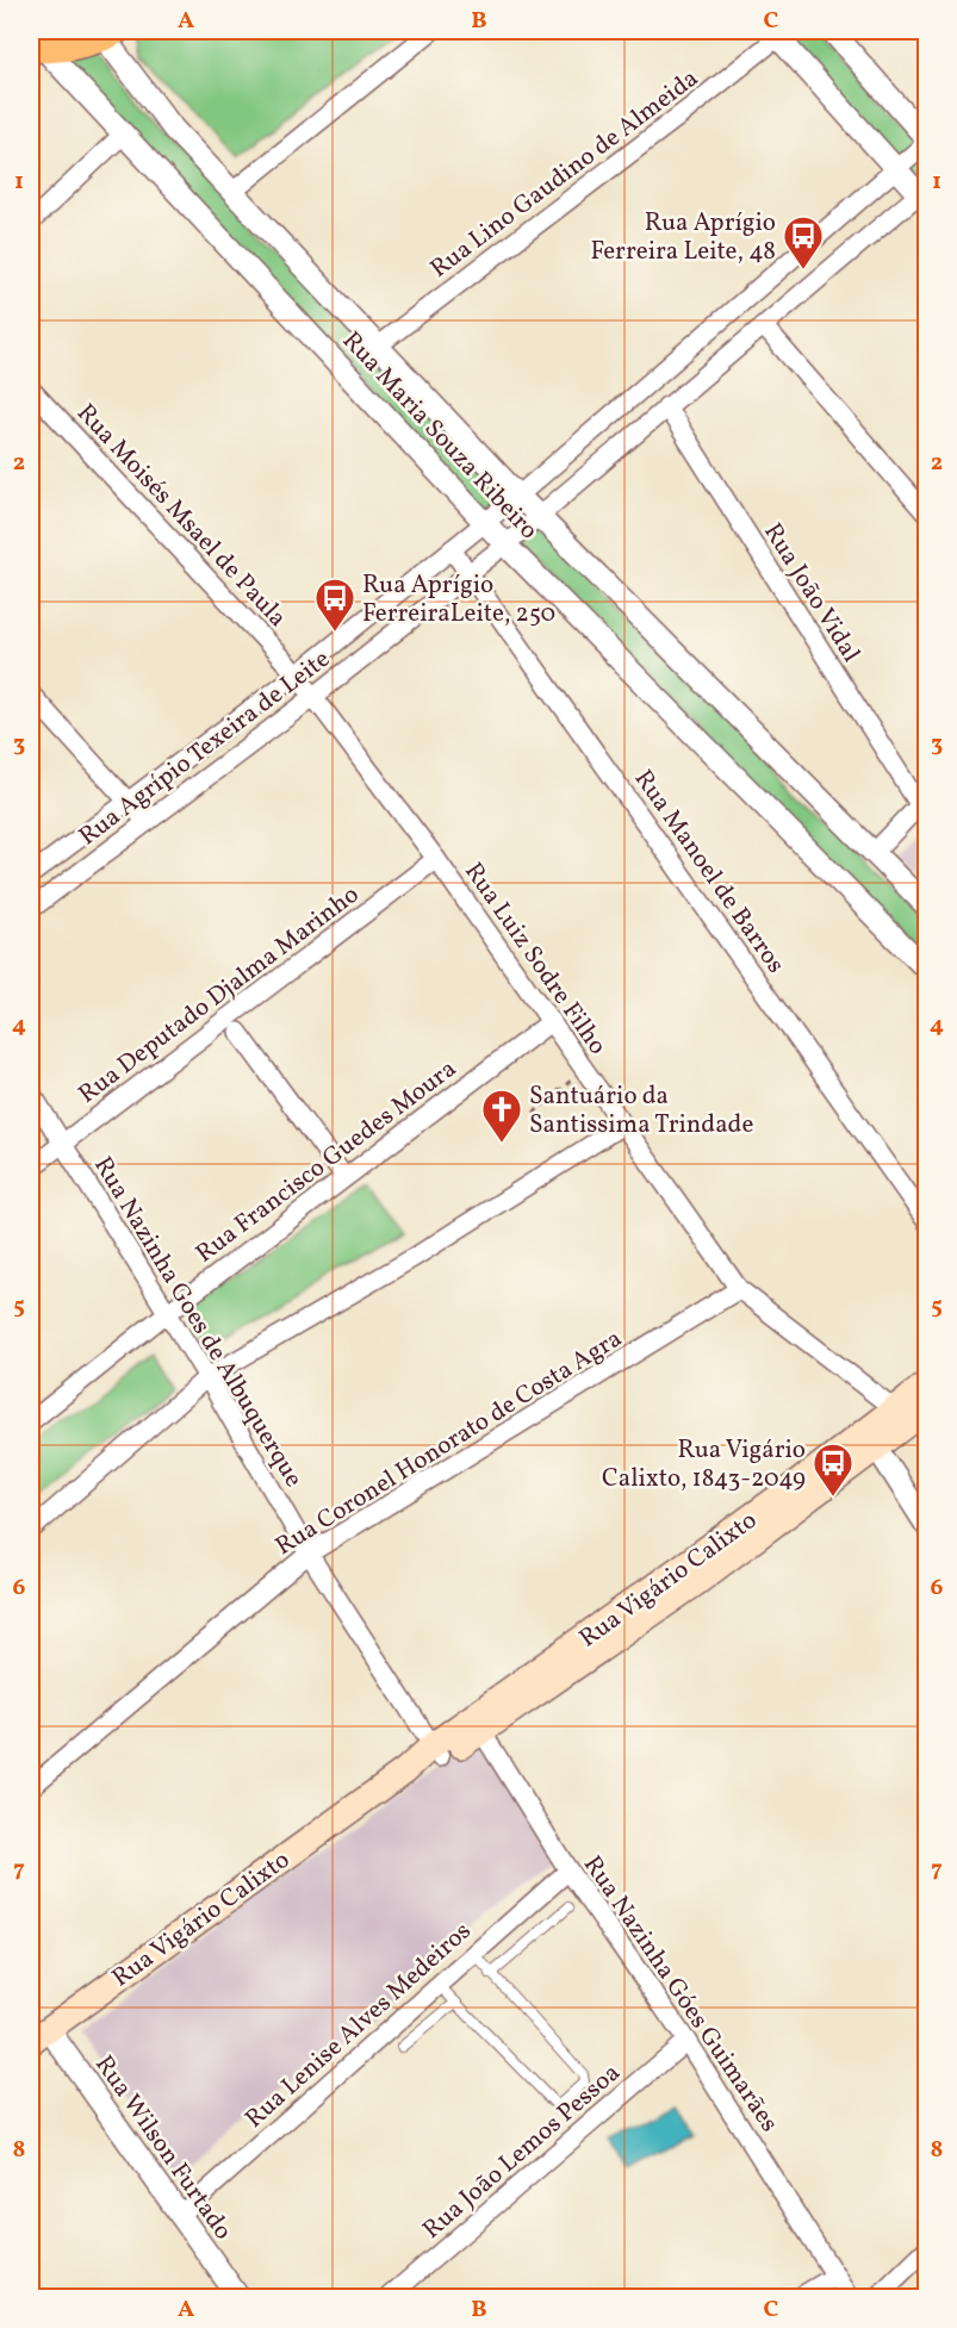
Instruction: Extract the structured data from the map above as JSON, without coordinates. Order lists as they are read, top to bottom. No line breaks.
{"streets":{"main road":["Rua Vigário Calixto"],"street":["Rua Lino Gaudino de Almeida","Rua Maria Souza Ribeiro","Rua Moisés Msael de Paula","Rua João Vidal","Rua Agrípio Texeira de Leite","Rua Manoel de Barros","Rua Luiz Sodre Filho","Rua Deputado Djalma Marinho","Rua Francisco Guedes Moura","Rua Nazinha Goes de Albuquerque","Rua Coronel Honorato de Costa Agra","Rua Nazinha Góes Guimarães","Rua Lenise Alves Medeiros","Rua Wilson Furtado","Rua João Lemos Pessoa"]},"crossings":[["Rua Lino Gaudino de Almeida","Rua Maria Souza Ribeiro"],["Rua Maria Souza Ribeiro","Rua Agrípio Texeira de Leite"],["Rua Moisés Msael de Paula","Rua Agrípio Texeira de Leite"],["Rua Moisés Msael de Paula","Rua Luiz Sodre Filho"],["Rua João Vidal","Rua Agrípio Texeira de Leite"],["Rua Agrípio Texeira de Leite","Rua Manoel de Barros"],["Rua Agrípio Texeira de Leite","Rua Luiz Sodre Filho"],["Rua Luiz Sodre Filho","Rua Deputado Djalma Marinho"],["Rua Luiz Sodre Filho","Rua Francisco Guedes Moura"],["Rua Luiz Sodre Filho","Rua Coronel Honorato de Costa Agra"],["Rua Luiz Sodre Filho","Rua Vigário Calixto"],["Rua Deputado Djalma Marinho","Rua Nazinha Goes de Albuquerque"],["Rua Francisco Guedes Moura","Rua Nazinha Goes de Albuquerque"],["Rua Nazinha Goes de Albuquerque","Rua Coronel Honorato de Costa Agra"],["Rua Nazinha Goes de Albuquerque","Rua Vigário Calixto"],["Rua Vigário Calixto","Rua Nazinha Góes Guimarães"],["Rua Vigário Calixto","Rua Wilson Furtado"],["Rua Nazinha Góes Guimarães","Rua Lenise Alves Medeiros"],["Rua Nazinha Góes Guimarães","Rua João Lemos Pessoa"],["Rua Lenise Alves Medeiros","Rua Wilson Furtado"]],"places":{"bus stop":["Rua Aprígio Ferreira Leite, 48","Rua Aprígio FerreiraLeite, 250","Rua Vigário Calixto, 1843-2049"],"church":["Santuário da Santissima Trindade"]},"grid":{"columns":["A","B","C"],"rows":["1","2","3","4","5","6","7","8"]}}
